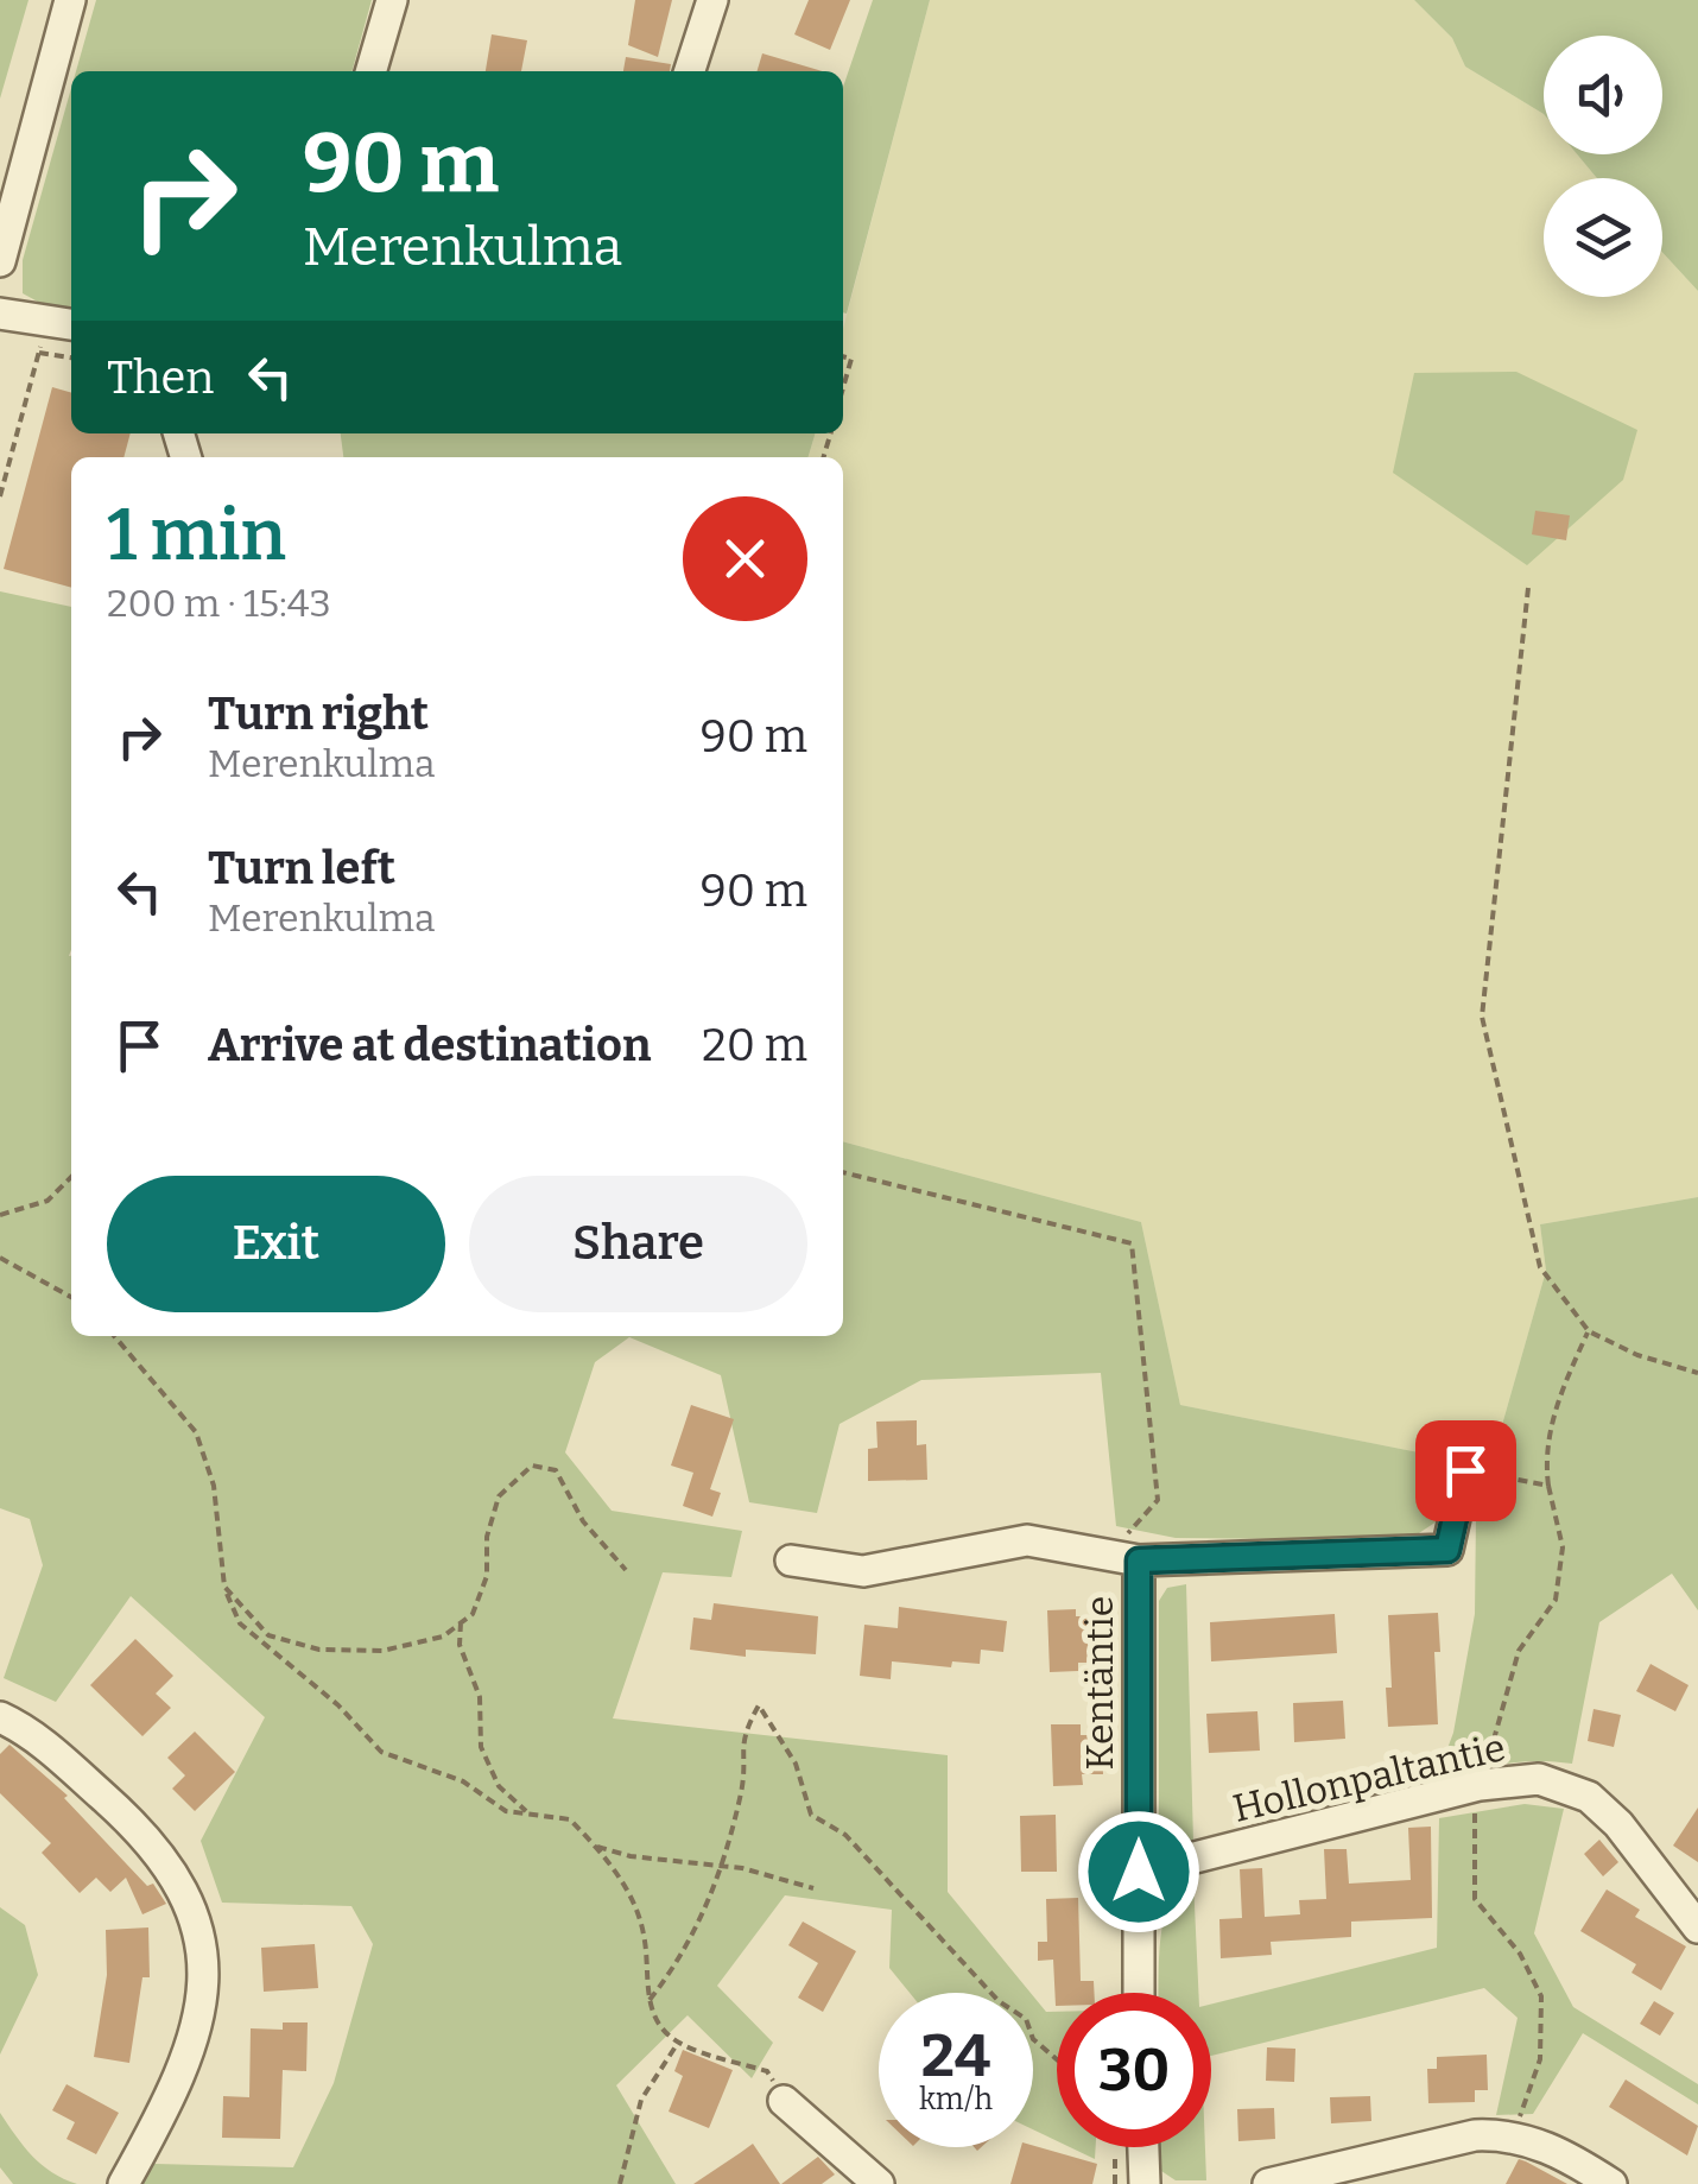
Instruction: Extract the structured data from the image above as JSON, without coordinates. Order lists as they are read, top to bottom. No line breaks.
{"streets":{"street":["Kentäntie","Hollonpaltantie"]},"crossings":[["Kentäntie","Hollonpaltantie"]],"page":{"turn":["90 m","Merenkulma"],"then":"Then","heading":["1 min","200 m · 15:43"],"list":[{"name":"Turn right","note":"Merenkulma","value":"90 m"},{"name":"Turn left","note":"Merenkulma","value":"90 m"},{"name":"Arrive at destination","value":"20 m"}],"buttons":["Exit","Share"],"speed":"24 km/h","limit":"30"}}
